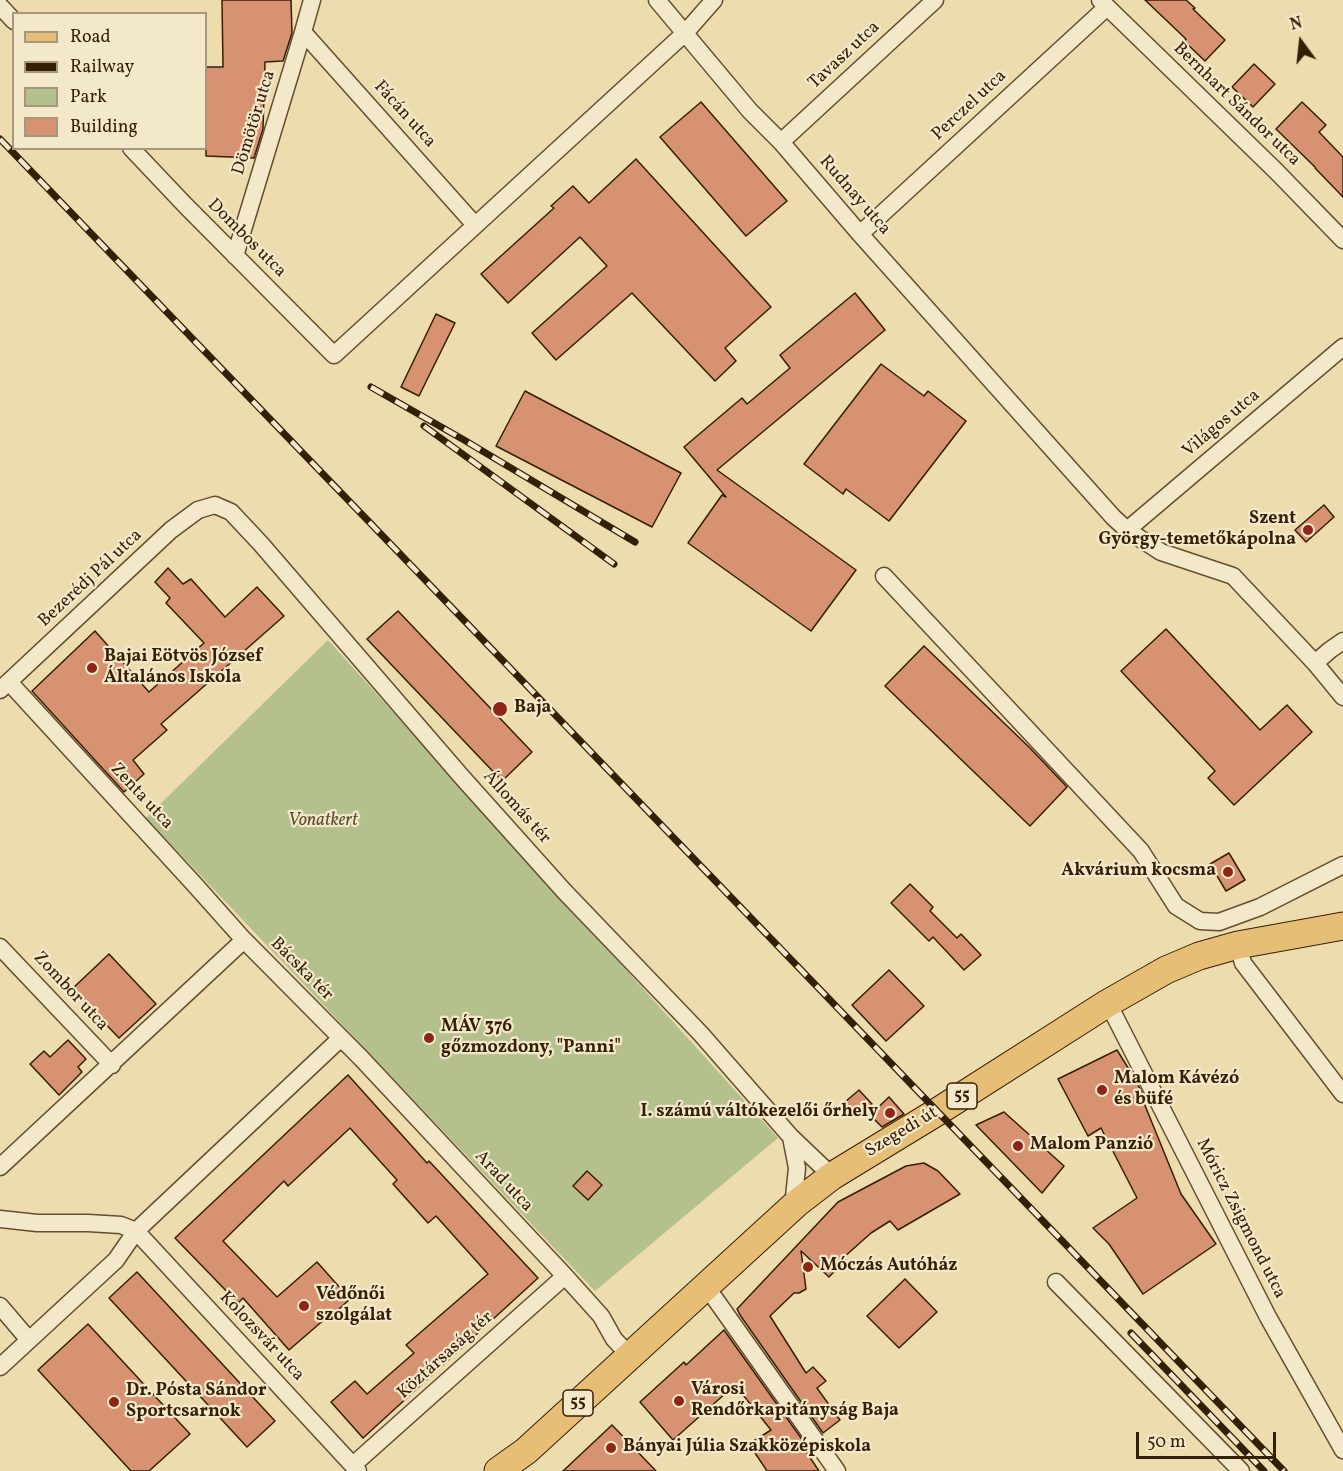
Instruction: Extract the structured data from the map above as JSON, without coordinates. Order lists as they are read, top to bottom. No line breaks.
{"streets":{"main road":["55","Szegedi út"],"street":["Tavasz utca","Bernhart Sándor utca","Perczel utca","Fácán utca","Dömötör utca","Rudnay utca","Dombos utca","Világos utca","Bezerédj Pál utca","Zenta utca","Állomás tér","Bácska tér","Zombor utca","Arad utca","Móricz Zsigmond utca","Kolozsvár utca","Köztársaság tér"]},"crossings":[["Tavasz utca","Rudnay utca"],["Bernhart Sándor utca","Perczel utca"],["Perczel utca","Rudnay utca"],["Fácán utca","Dömötör utca"],["Fácán utca","Dombos utca"],["Dömötör utca","Dombos utca"],["Rudnay utca","Világos utca"],["Bezerédj Pál utca","Zenta utca"],["Bezerédj Pál utca","Állomás tér"],["Zenta utca","Bácska tér"],["Állomás tér","Szegedi út"],["Bácska tér","Zombor utca"],["Bácska tér","Arad utca"],["Szegedi út","Arad utca"],["Szegedi út","Móricz Zsigmond utca"],["Arad utca","Köztársaság tér"],["Kolozsvár utca","Köztársaság tér"]],"parks":["Vonatkert"],"places":["Szent György-temetőkápolna","Bajai Eötvös József Általános Iskola","Baja","Akvárium kocsma","MÁV 376 gőzmozdony, \"Panni\"","Malom Kávézó és büfé","I. számú váltókezelői őrhely","Malom Panzió","Móczás Autóház","Védőnői szolgálat","Városi Rendőrkapitányság Baja","Dr. Pósta Sándor Sportcsarnok","Bányai Júlia Szakközépiskola"],"legend":["Road","Railway","Park","Building"],"scale_bar":"50 m","north":"top"}
